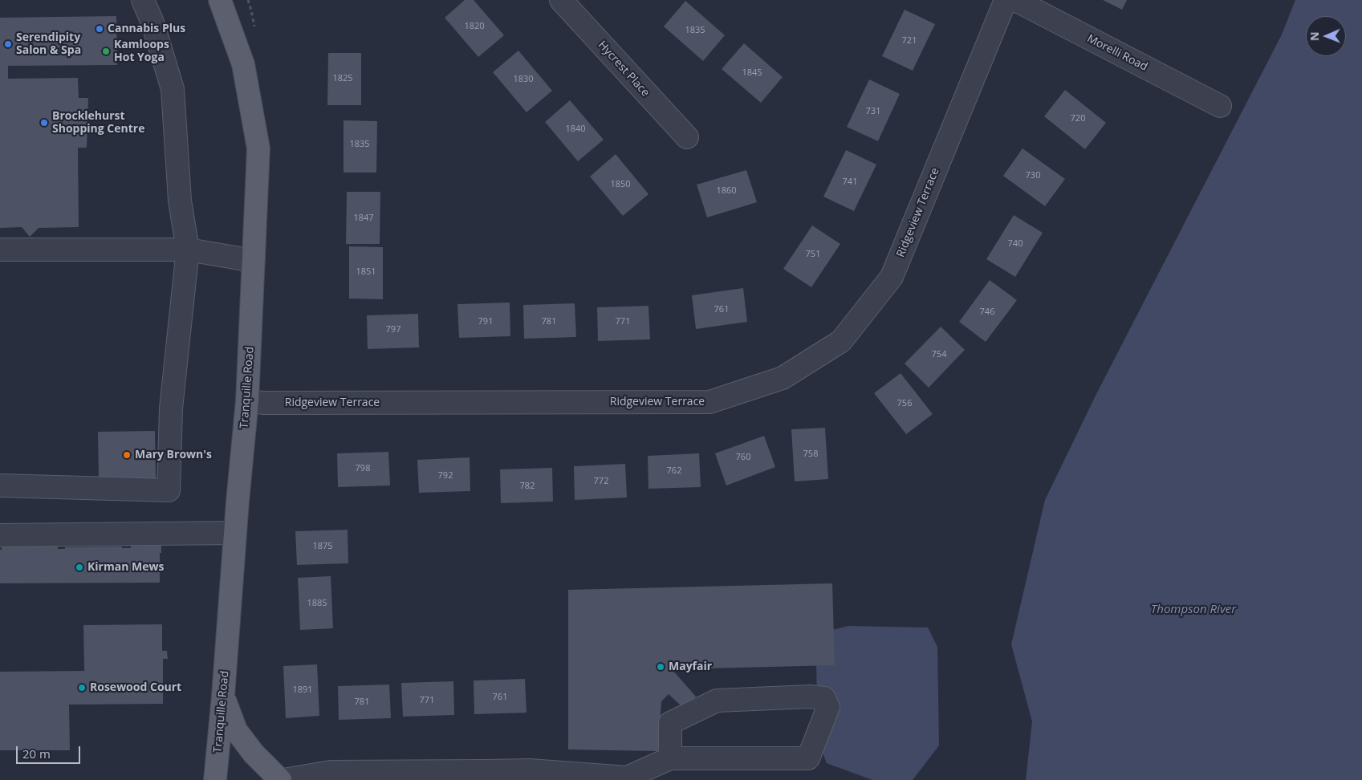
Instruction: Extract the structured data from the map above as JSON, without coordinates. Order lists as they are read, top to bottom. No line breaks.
{"streets":{"main road":["Tranquille Road"],"street":["Morelli Road","Hycrest Place","Ridgeview Terrace"]},"crossings":[["Ridgeview Terrace","Tranquille Road"]],"water":["Thompson River"],"places":["Cannabis Plus","Serendipity Salon & Spa","Kamloops Hot Yoga","Brocklehurst Shopping Centre","Mary Brown's","Kirman Mews","Mayfair","Rosewood Court"],"house_numbers":["1820","1835","721","1845","1825","1830","731","720","1840","1835","730","741","1850","1860","1847","740","751","1851","761","746","791","781","771","797","754","756","758","760","798","762","792","772","782","1875","1885","1891","761","771","781"],"scale_bar":"20 m","north":"left"}
